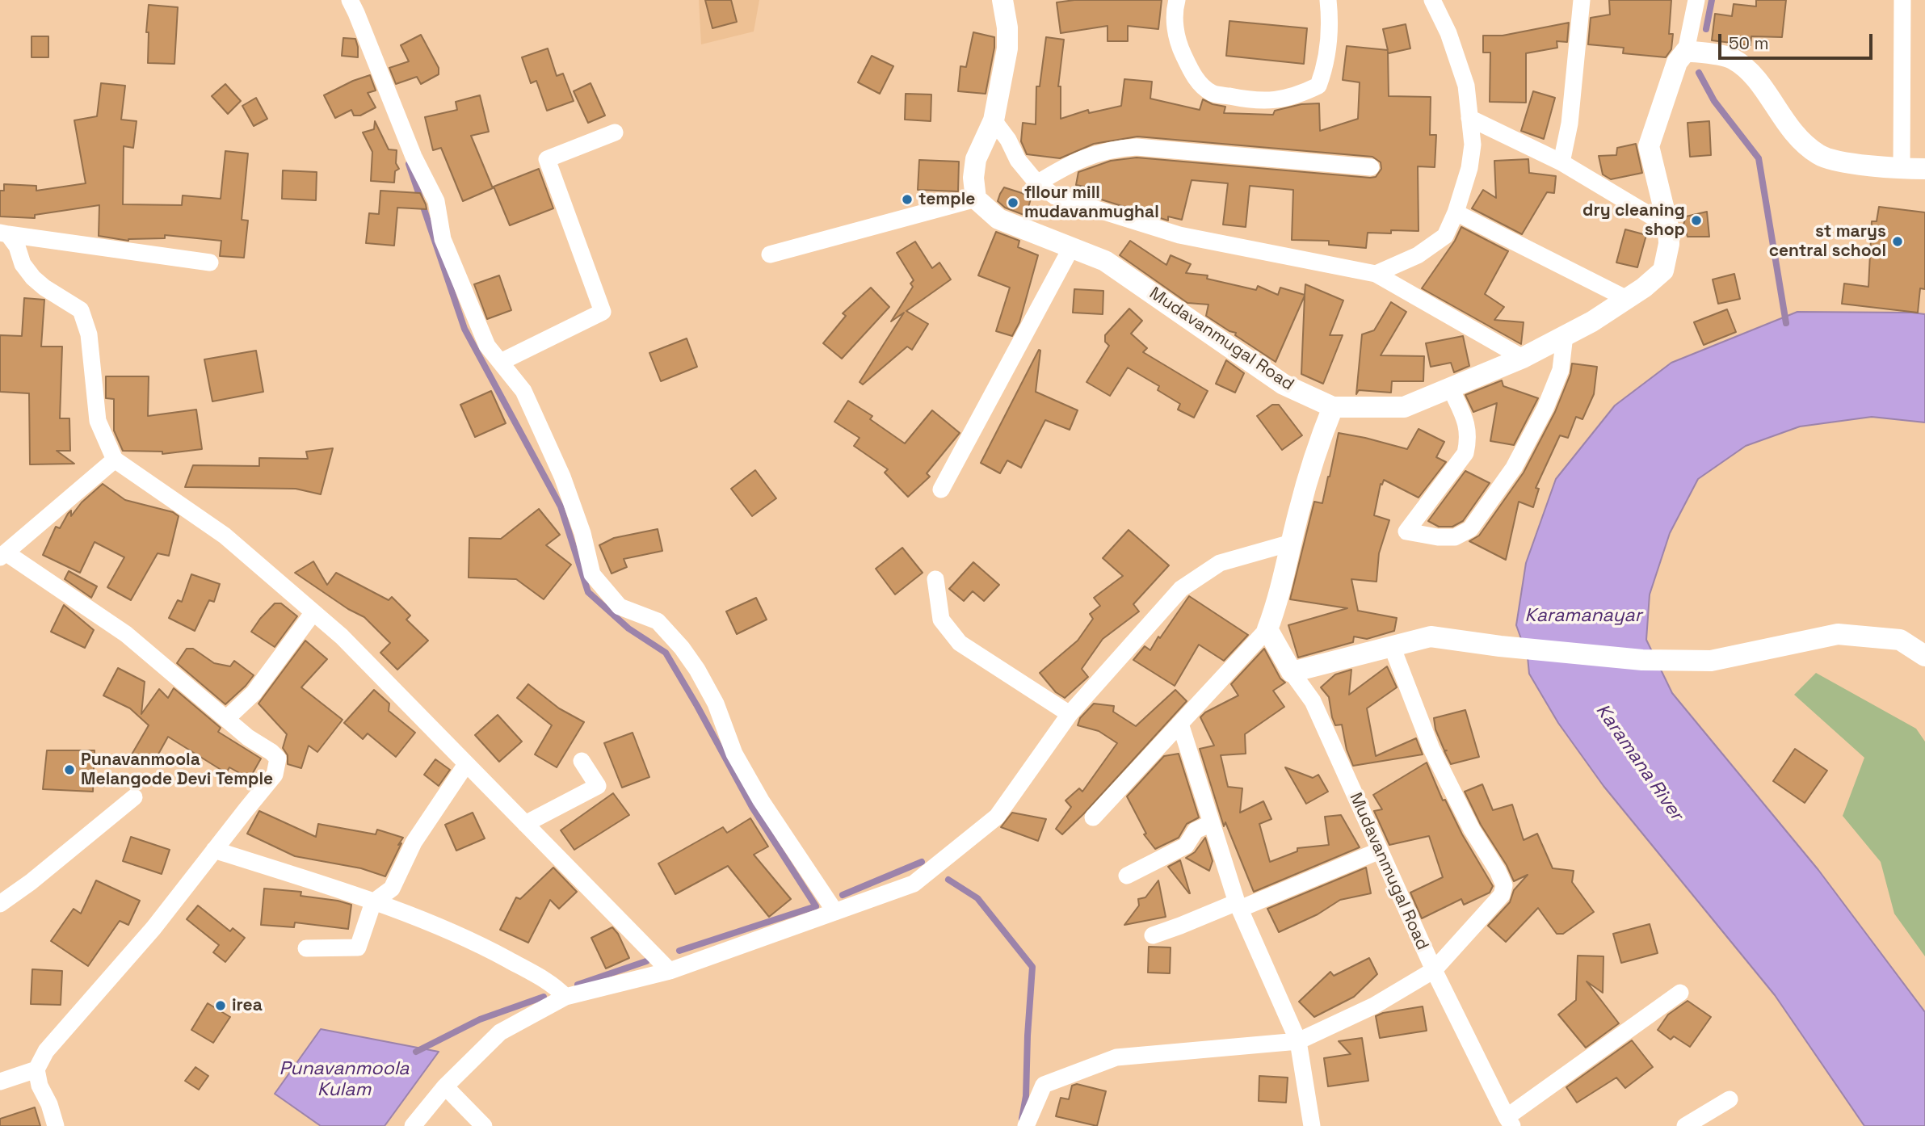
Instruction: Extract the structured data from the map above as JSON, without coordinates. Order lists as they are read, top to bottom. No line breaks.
{"streets":{"street":["Mudavanmugal Road"]},"water":["Karamanayar","Karamana River","Punavanmoola Kulam"],"places":["temple","fllour mill mudavanmughal","dry cleaning shop","st marys central school","Punavanmoola Melangode Devi Temple","irea"],"scale_bar":"50 m"}
